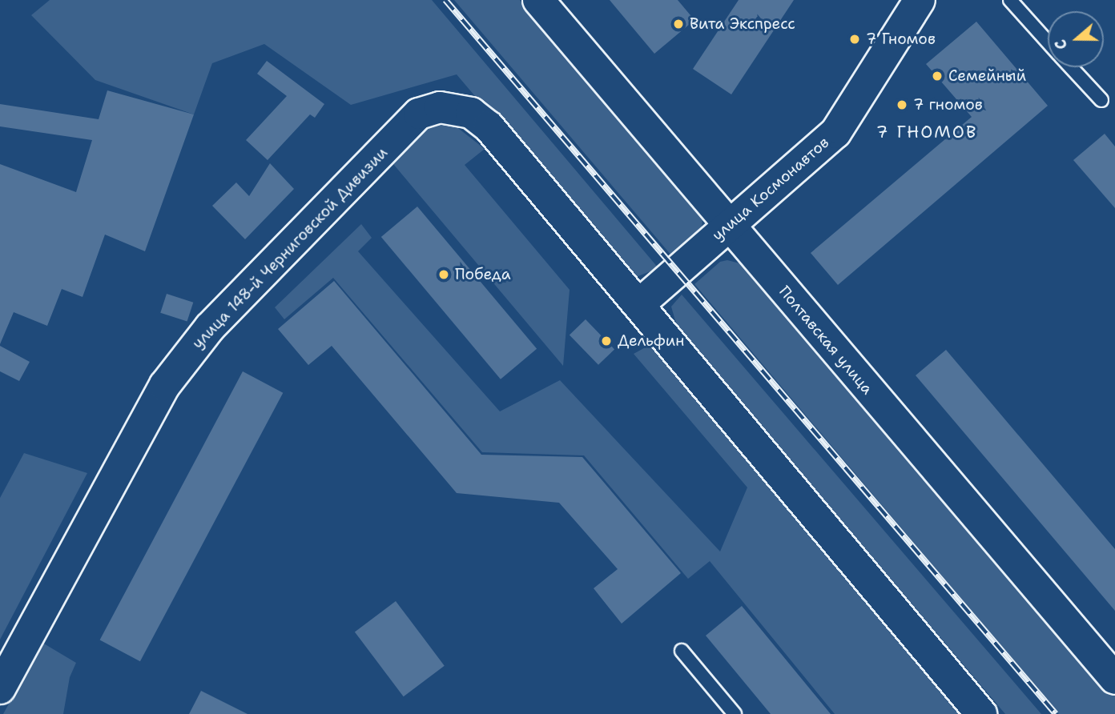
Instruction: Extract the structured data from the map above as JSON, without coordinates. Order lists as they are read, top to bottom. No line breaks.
{"streets":{"street":["улица Космонавтов","улица 148-й Черниговской Дивизии","Полтавская улица"]},"crossings":[["улица Космонавтов","улица 148-й Черниговской Дивизии"],["улица Космонавтов","Полтавская улица"]],"districts":["7 ГНОМОВ"],"places":["Вита Экспресс","7 Гномов","Семейный","7 гномов","Победа","Дельфин"],"north":"left"}
